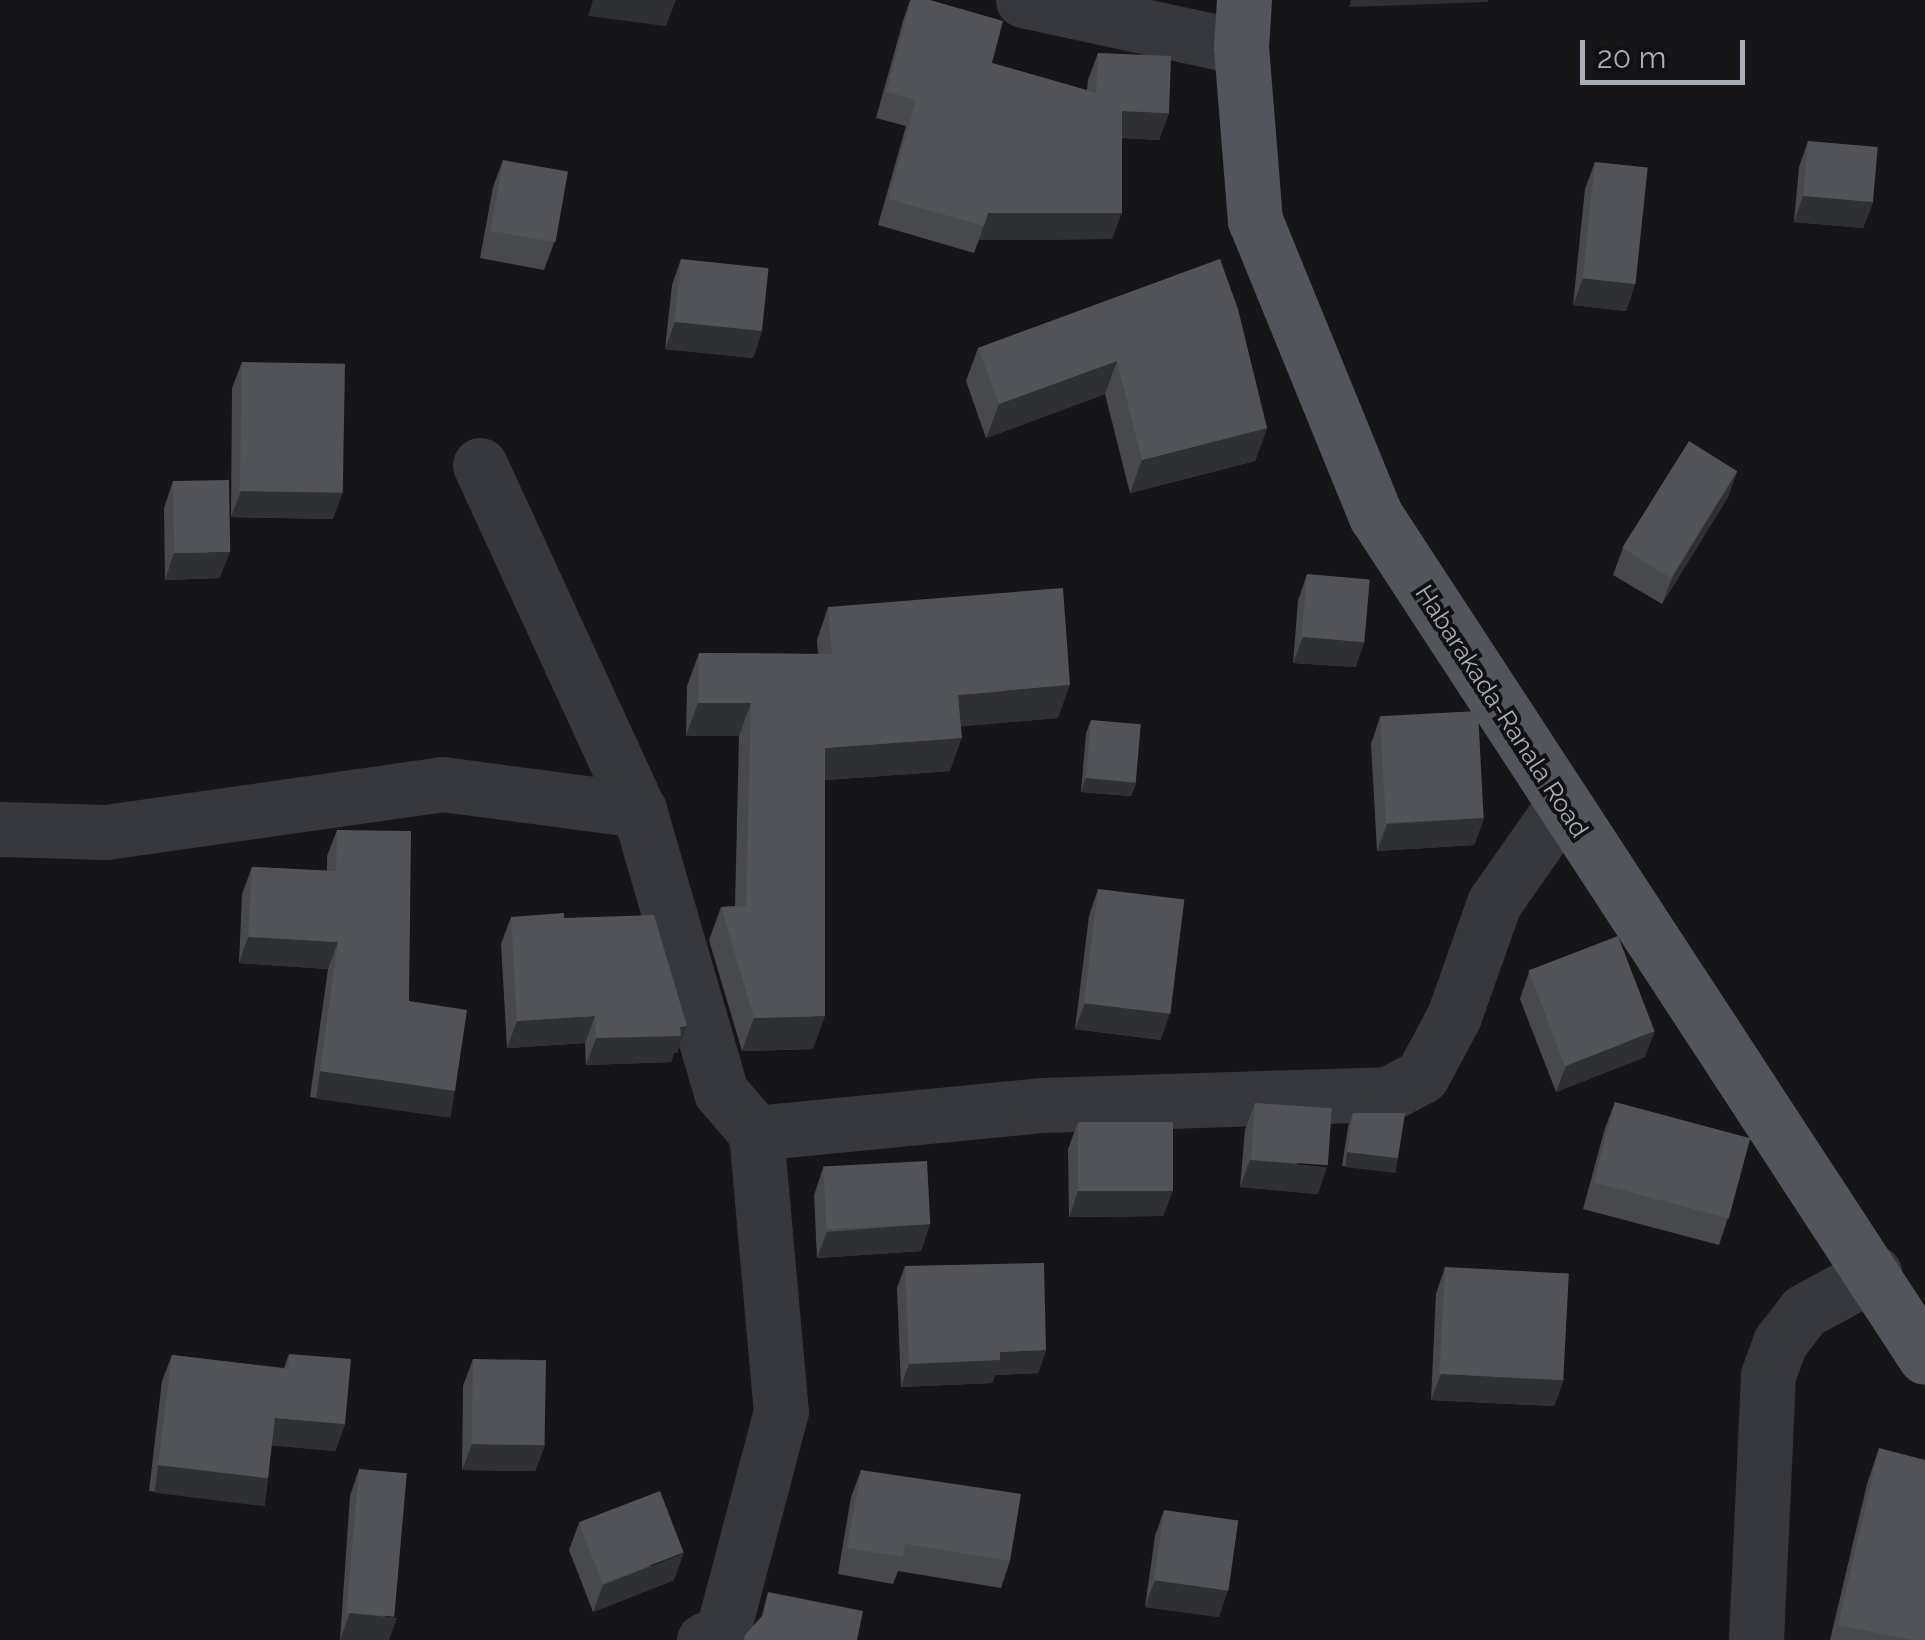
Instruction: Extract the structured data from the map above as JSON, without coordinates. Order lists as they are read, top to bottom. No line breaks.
{"streets":{"main road":["Habarakada-Ranala Road"]},"scale_bar":"20 m"}
